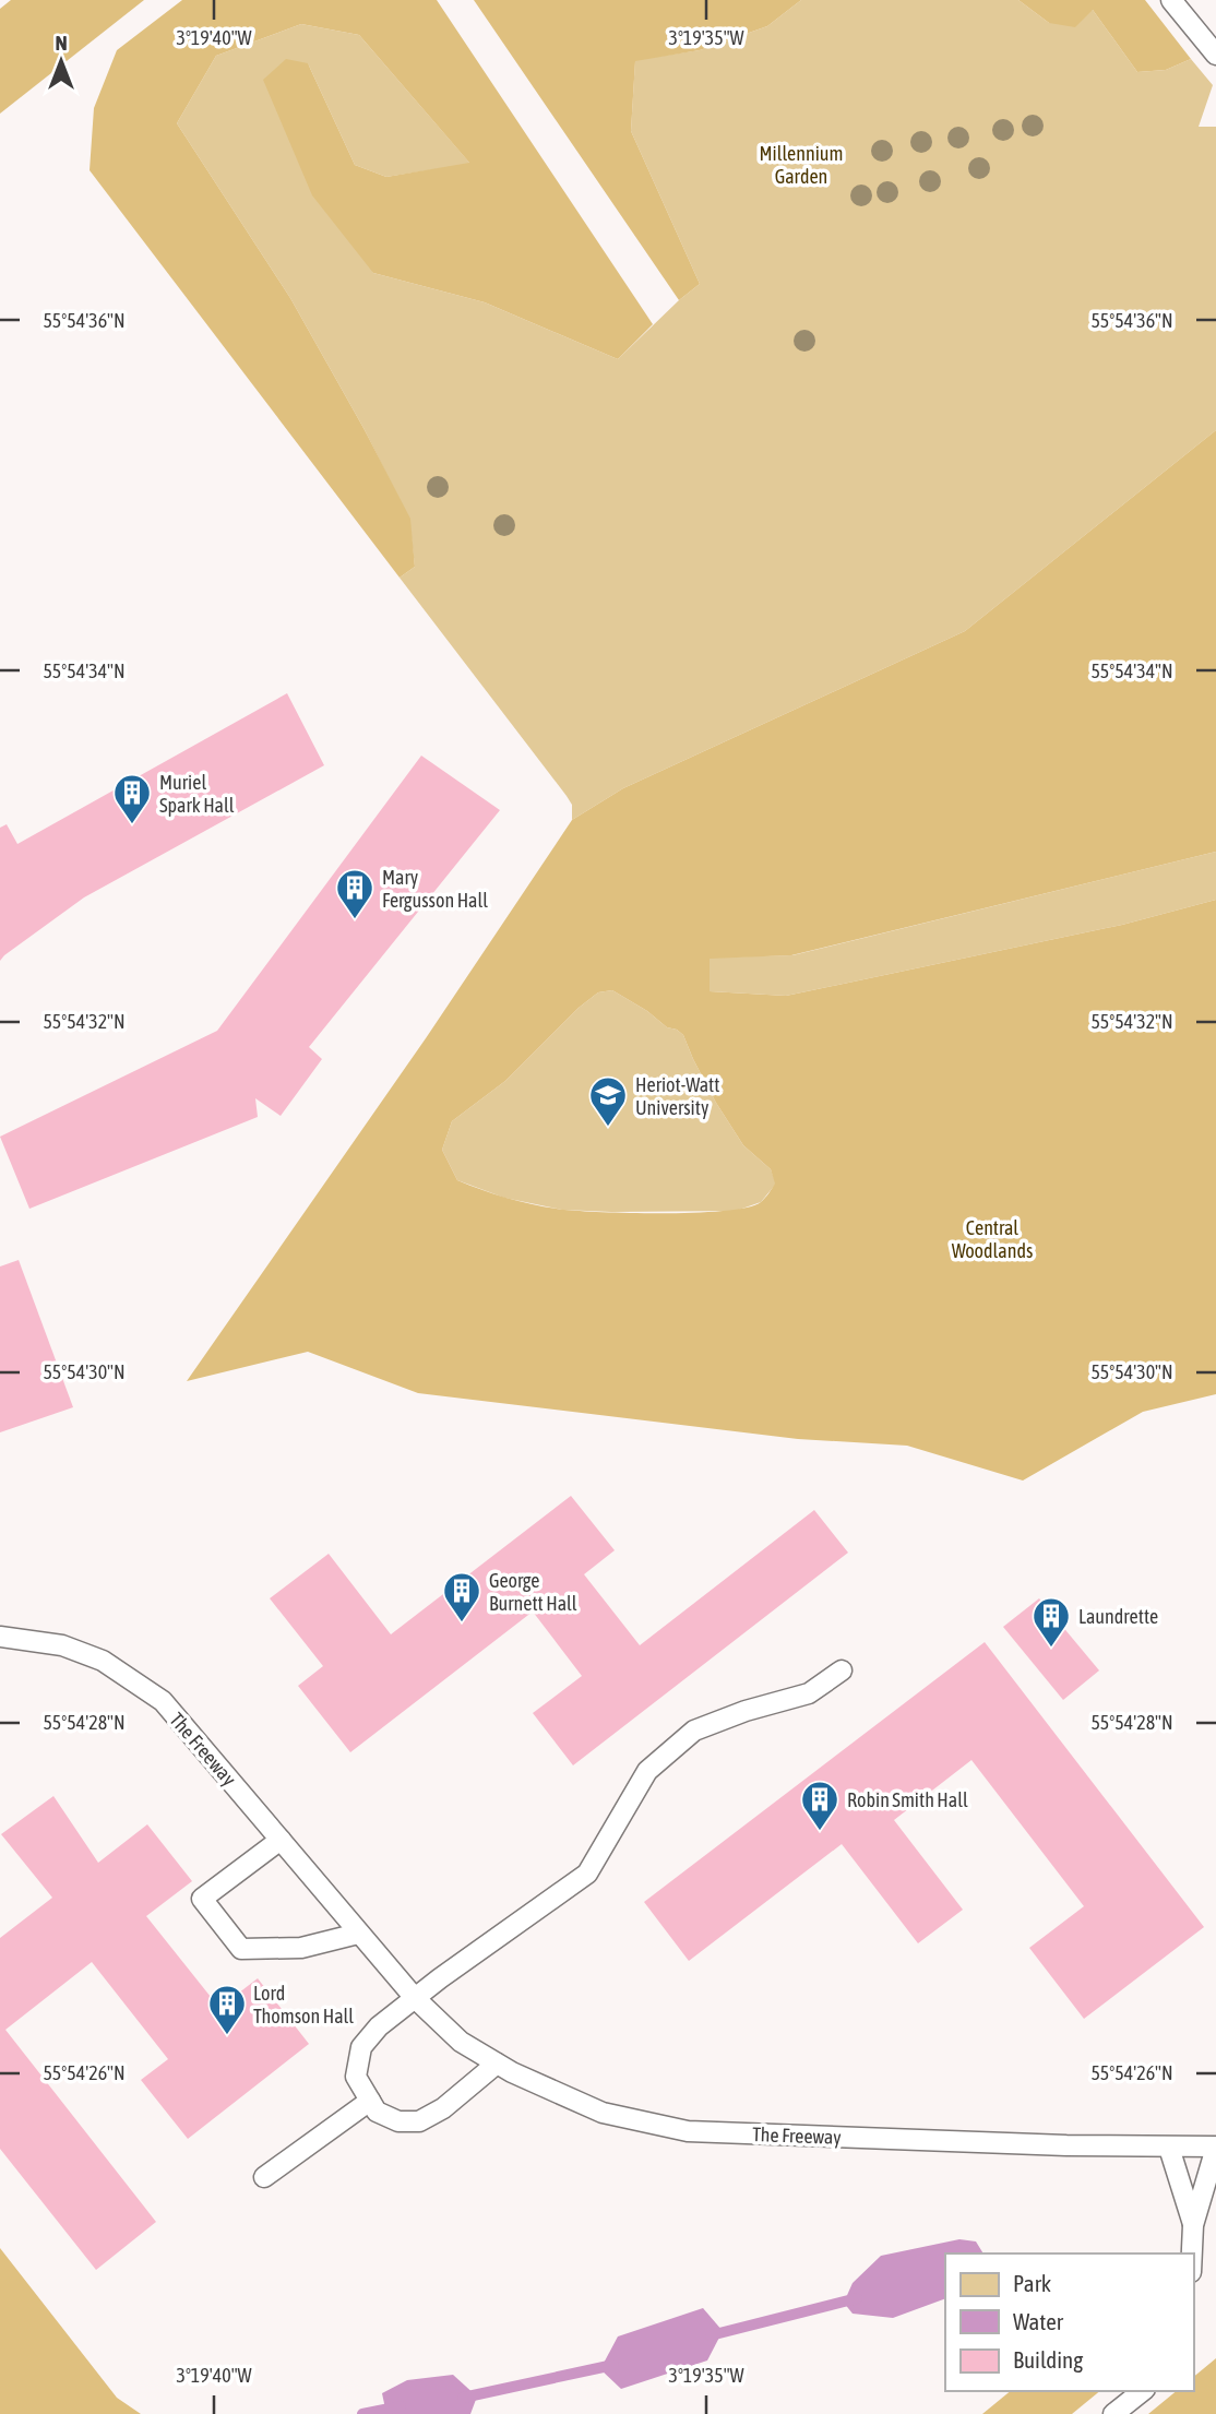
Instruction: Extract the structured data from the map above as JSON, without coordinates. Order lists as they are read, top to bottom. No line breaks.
{"streets":{"lane":["The Freeway"]},"parks":["Millennium Garden","Central Woodlands"],"places":{"building":["Muriel Spark Hall","Mary Fergusson Hall","George Burnett Hall","Laundrette","Robin Smith Hall","Lord Thomson Hall"],"school or university":["Heriot-Watt University"]},"legend":["Park","Water","Building"],"north":"top","coordinates":["3°19'40\"W","3°19'35\"W","55°54'36\"N","55°54'34\"N","55°54'32\"N","55°54'30\"N","55°54'28\"N","55°54'26\"N"]}
